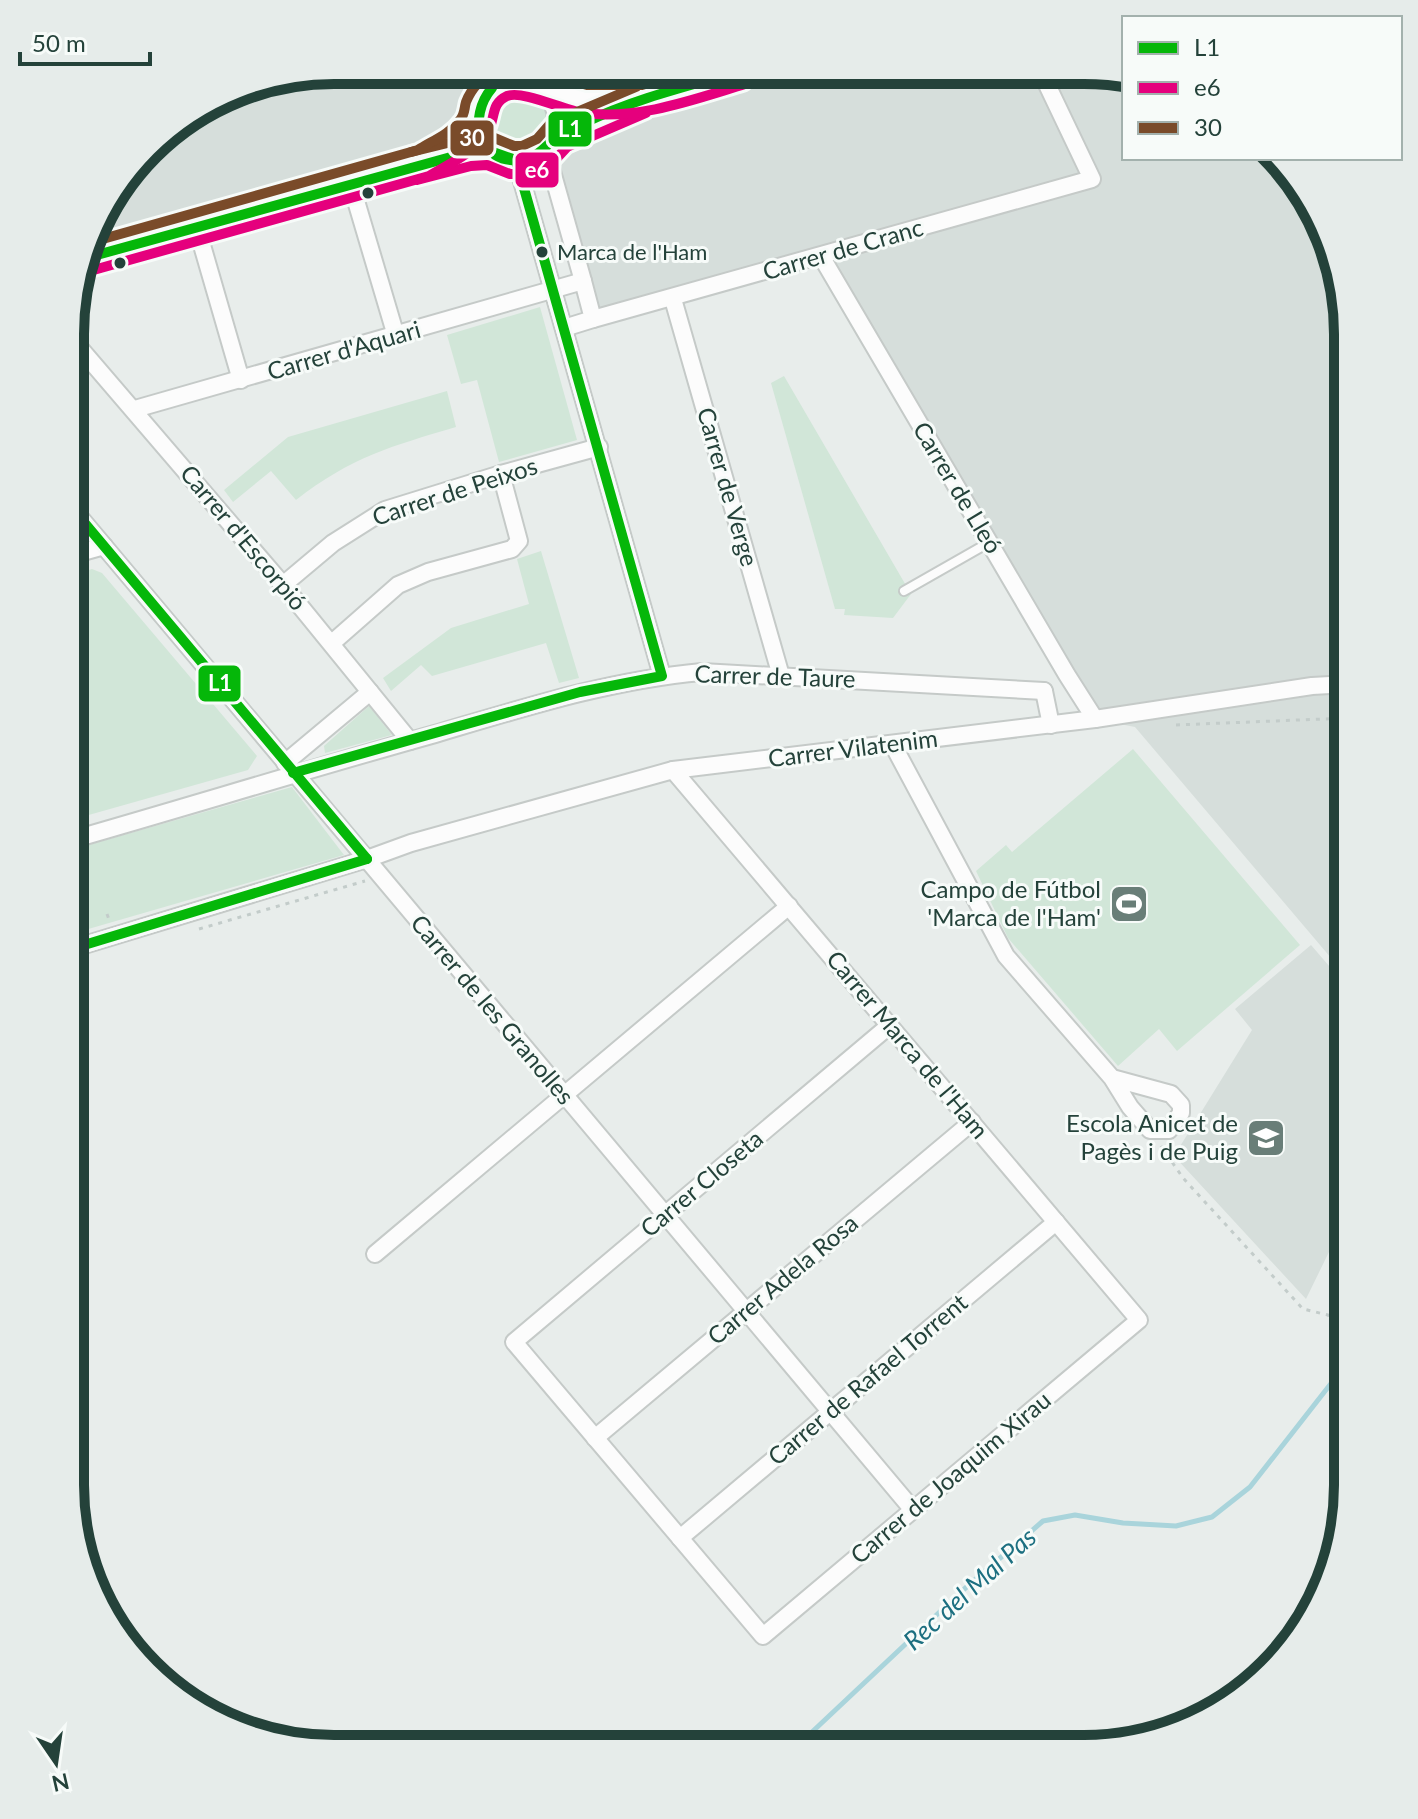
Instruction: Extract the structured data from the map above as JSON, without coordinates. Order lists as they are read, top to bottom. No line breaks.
{"streets":{"street":["Carrer de Cranc","Carrer d'Aquari","Carrer de Verge","Carrer de Lleó","Carrer de Peixos","Carrer d'Escorpió","Carrer de Taure","Carrer Vilatenim","Carrer de les Granolles","Carrer Marca de l'Ham","Carrer Closeta","Carrer Adela Rosa","Carrer de Rafael Torrent","Carrer de Joaquim Xirau"]},"crossings":[["Carrer de Cranc","Carrer de Verge"],["Carrer de Cranc","Carrer de Lleó"],["Carrer d'Aquari","Carrer d'Escorpió"],["Carrer de Verge","Carrer de Taure"],["Carrer de Lleó","Carrer Vilatenim"],["Carrer de Peixos","Carrer d'Escorpió"],["Carrer d'Escorpió","Carrer de Taure"],["Carrer de Taure","Carrer de les Granolles"],["Carrer Vilatenim","Carrer de les Granolles"],["Carrer Vilatenim","Carrer Marca de l'Ham"],["Carrer de les Granolles","Carrer Closeta"],["Carrer de les Granolles","Carrer Adela Rosa"],["Carrer de les Granolles","Carrer de Rafael Torrent"],["Carrer de les Granolles","Carrer de Joaquim Xirau"],["Carrer Marca de l'Ham","Carrer Closeta"],["Carrer Marca de l'Ham","Carrer Adela Rosa"],["Carrer Marca de l'Ham","Carrer de Rafael Torrent"],["Carrer Marca de l'Ham","Carrer de Joaquim Xirau"],["Carrer Closeta","Carrer Adela Rosa"],["Carrer de Rafael Torrent","Carrer de Joaquim Xirau"]],"water":["Rec del Mal Pas"],"places":{"other":["Marca de l'Ham"],"sports":["Campo de Fútbol 'Marca de l'Ham'"],"school or university":["Escola Anicet de Pagès i de Puig"]},"lines":["transit line e6","transit line L1","transit line 30"],"legend":["L1","e6","30"],"scale_bar":"50 m","north":"bottom"}
